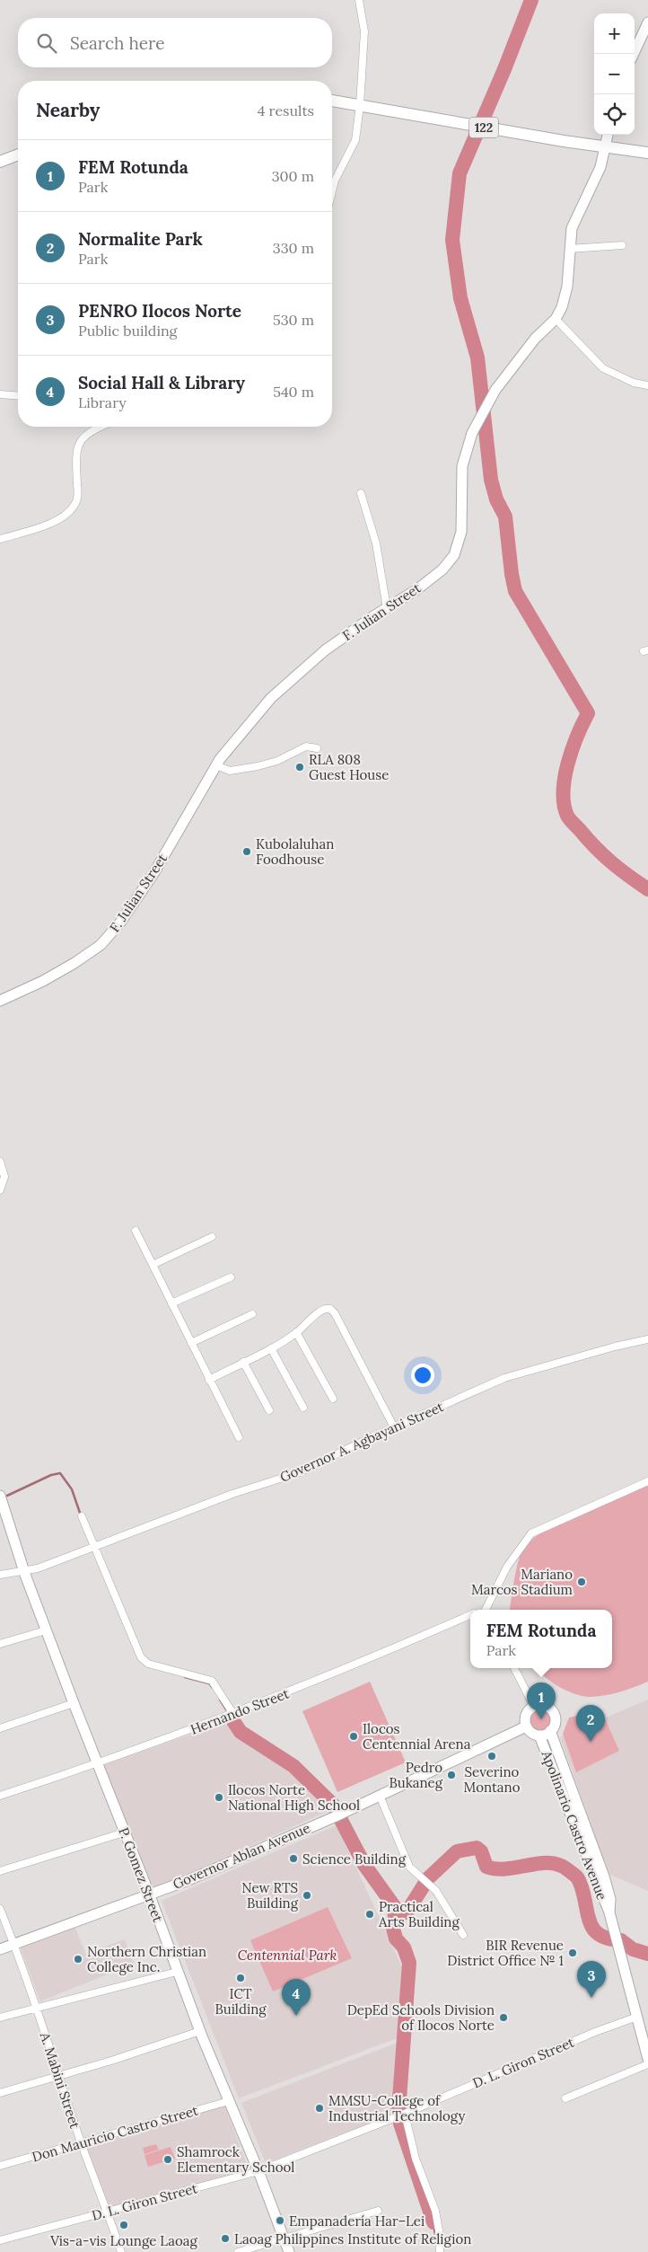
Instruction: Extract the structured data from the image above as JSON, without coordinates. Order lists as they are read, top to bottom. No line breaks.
{"streets":{"main road":["122","F. Julian Street","Apolinario Castro Avenue","Governor Ablan Avenue","P. Gomez Street"],"street":["Governor A. Agbayani Street","Hernando Street","D. L. Giron Street","A. Mabini Street","Don Mauricio Castro Street"]},"crossings":[["122","F. Julian Street"],["Governor A. Agbayani Street","P. Gomez Street"],["Hernando Street","P. Gomez Street"],["Apolinario Castro Avenue","Governor Ablan Avenue"],["Governor Ablan Avenue","P. Gomez Street"],["Governor Ablan Avenue","A. Mabini Street"],["P. Gomez Street","D. L. Giron Street"],["P. Gomez Street","Don Mauricio Castro Street"],["D. L. Giron Street","A. Mabini Street"],["A. Mabini Street","Don Mauricio Castro Street"]],"parks":["Centennial Park"],"places":["RLA 808 Guest House","Kubolaluhan Foodhouse","Mariano Marcos Stadium","Ilocos Centennial Arena","Severino Montano","Pedro Bukaneg","Ilocos Norte National High School","Science Building","New RTS Building","Practical Arts Building","BIR Revenue District Office № 1","Northern Christian College Inc.","ICT Building","DepEd Schools Division of Ilocos Norte","MMSU-College of Industrial Technology","Shamrock Elementary School","Empanadería Har–Lei","Vis-a-vis Lounge Laoag","Laoag Philippines Institute of Religion"],"page":{"map_buttons":["+","−"],"search":"Search here","heading":["Nearby","4 results"],"list":[{"mark":"1","name":"FEM Rotunda","note":"Park","value":"300 m"},{"mark":"2","name":"Normalite Park","note":"Park","value":"330 m"},{"mark":"3","name":"PENRO Ilocos Norte","note":"Public building","value":"530 m"},{"mark":"4","name":"Social Hall & Library","note":"Library","value":"540 m"}],"popup":["FEM Rotunda","Park"],"pins":["1","2","3","4"]}}
